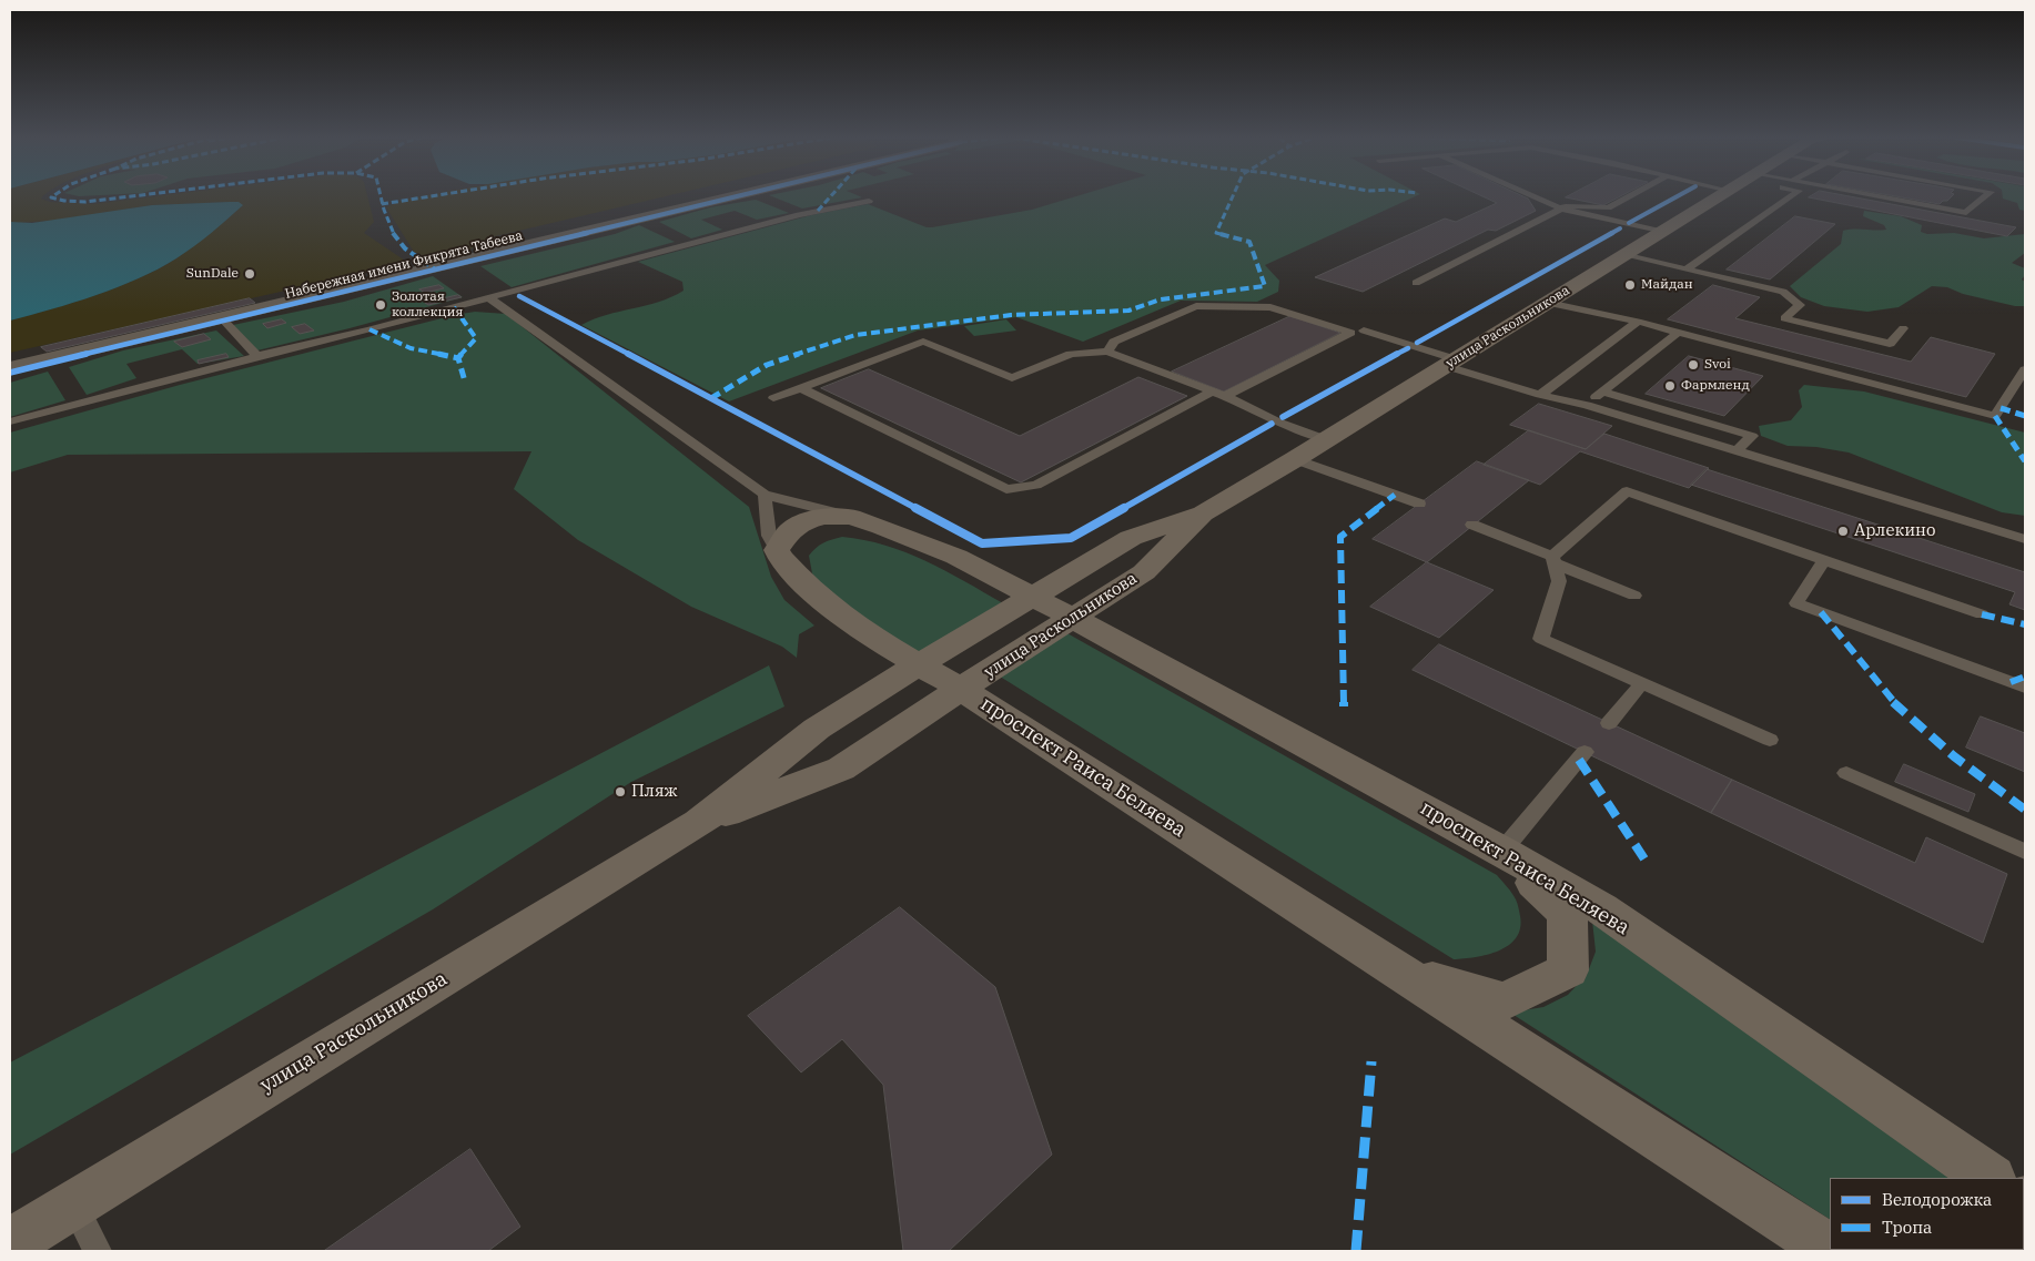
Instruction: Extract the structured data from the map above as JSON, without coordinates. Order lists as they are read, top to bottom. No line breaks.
{"streets":{"street":["Набережная имени Фикрята Табеева","улица Раскольникова","проспект Раиса Беляева"]},"crossings":[["улица Раскольникова","проспект Раиса Беляева"]],"places":["SunDale","Майдан","Золотая коллекция","Svoi","Фармленд","Арлекино","Пляж"],"legend":["Велодорожка","Тропа"]}
